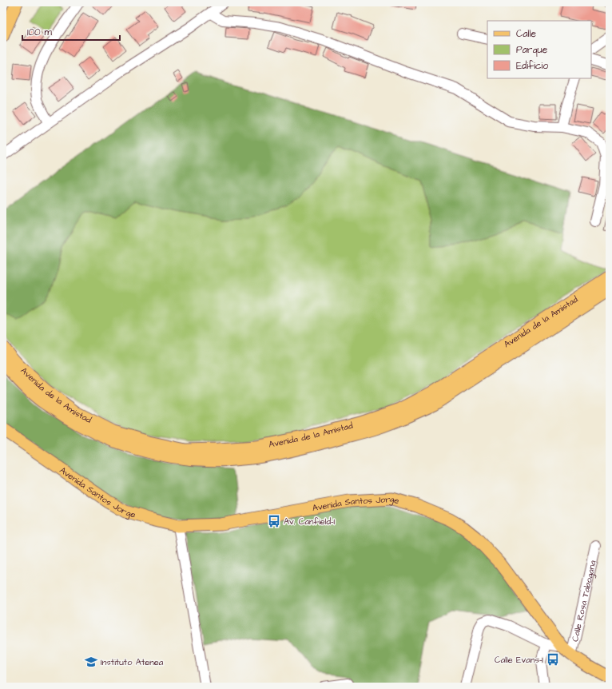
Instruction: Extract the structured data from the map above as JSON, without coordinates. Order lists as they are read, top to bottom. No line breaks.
{"streets":{"main road":["Avenida de la Amistad","Avenida Santos Jorge"],"street":["Calle Rosa Tabogana"]},"crossings":[["Avenida Santos Jorge","Calle Rosa Tabogana"]],"places":{"bus stop":["Av. Canfield-I","Calle Evans-I"],"school or university":["Instituto Atenea"]},"legend":["Calle","Parque","Edificio"],"scale_bar":"100 m"}
